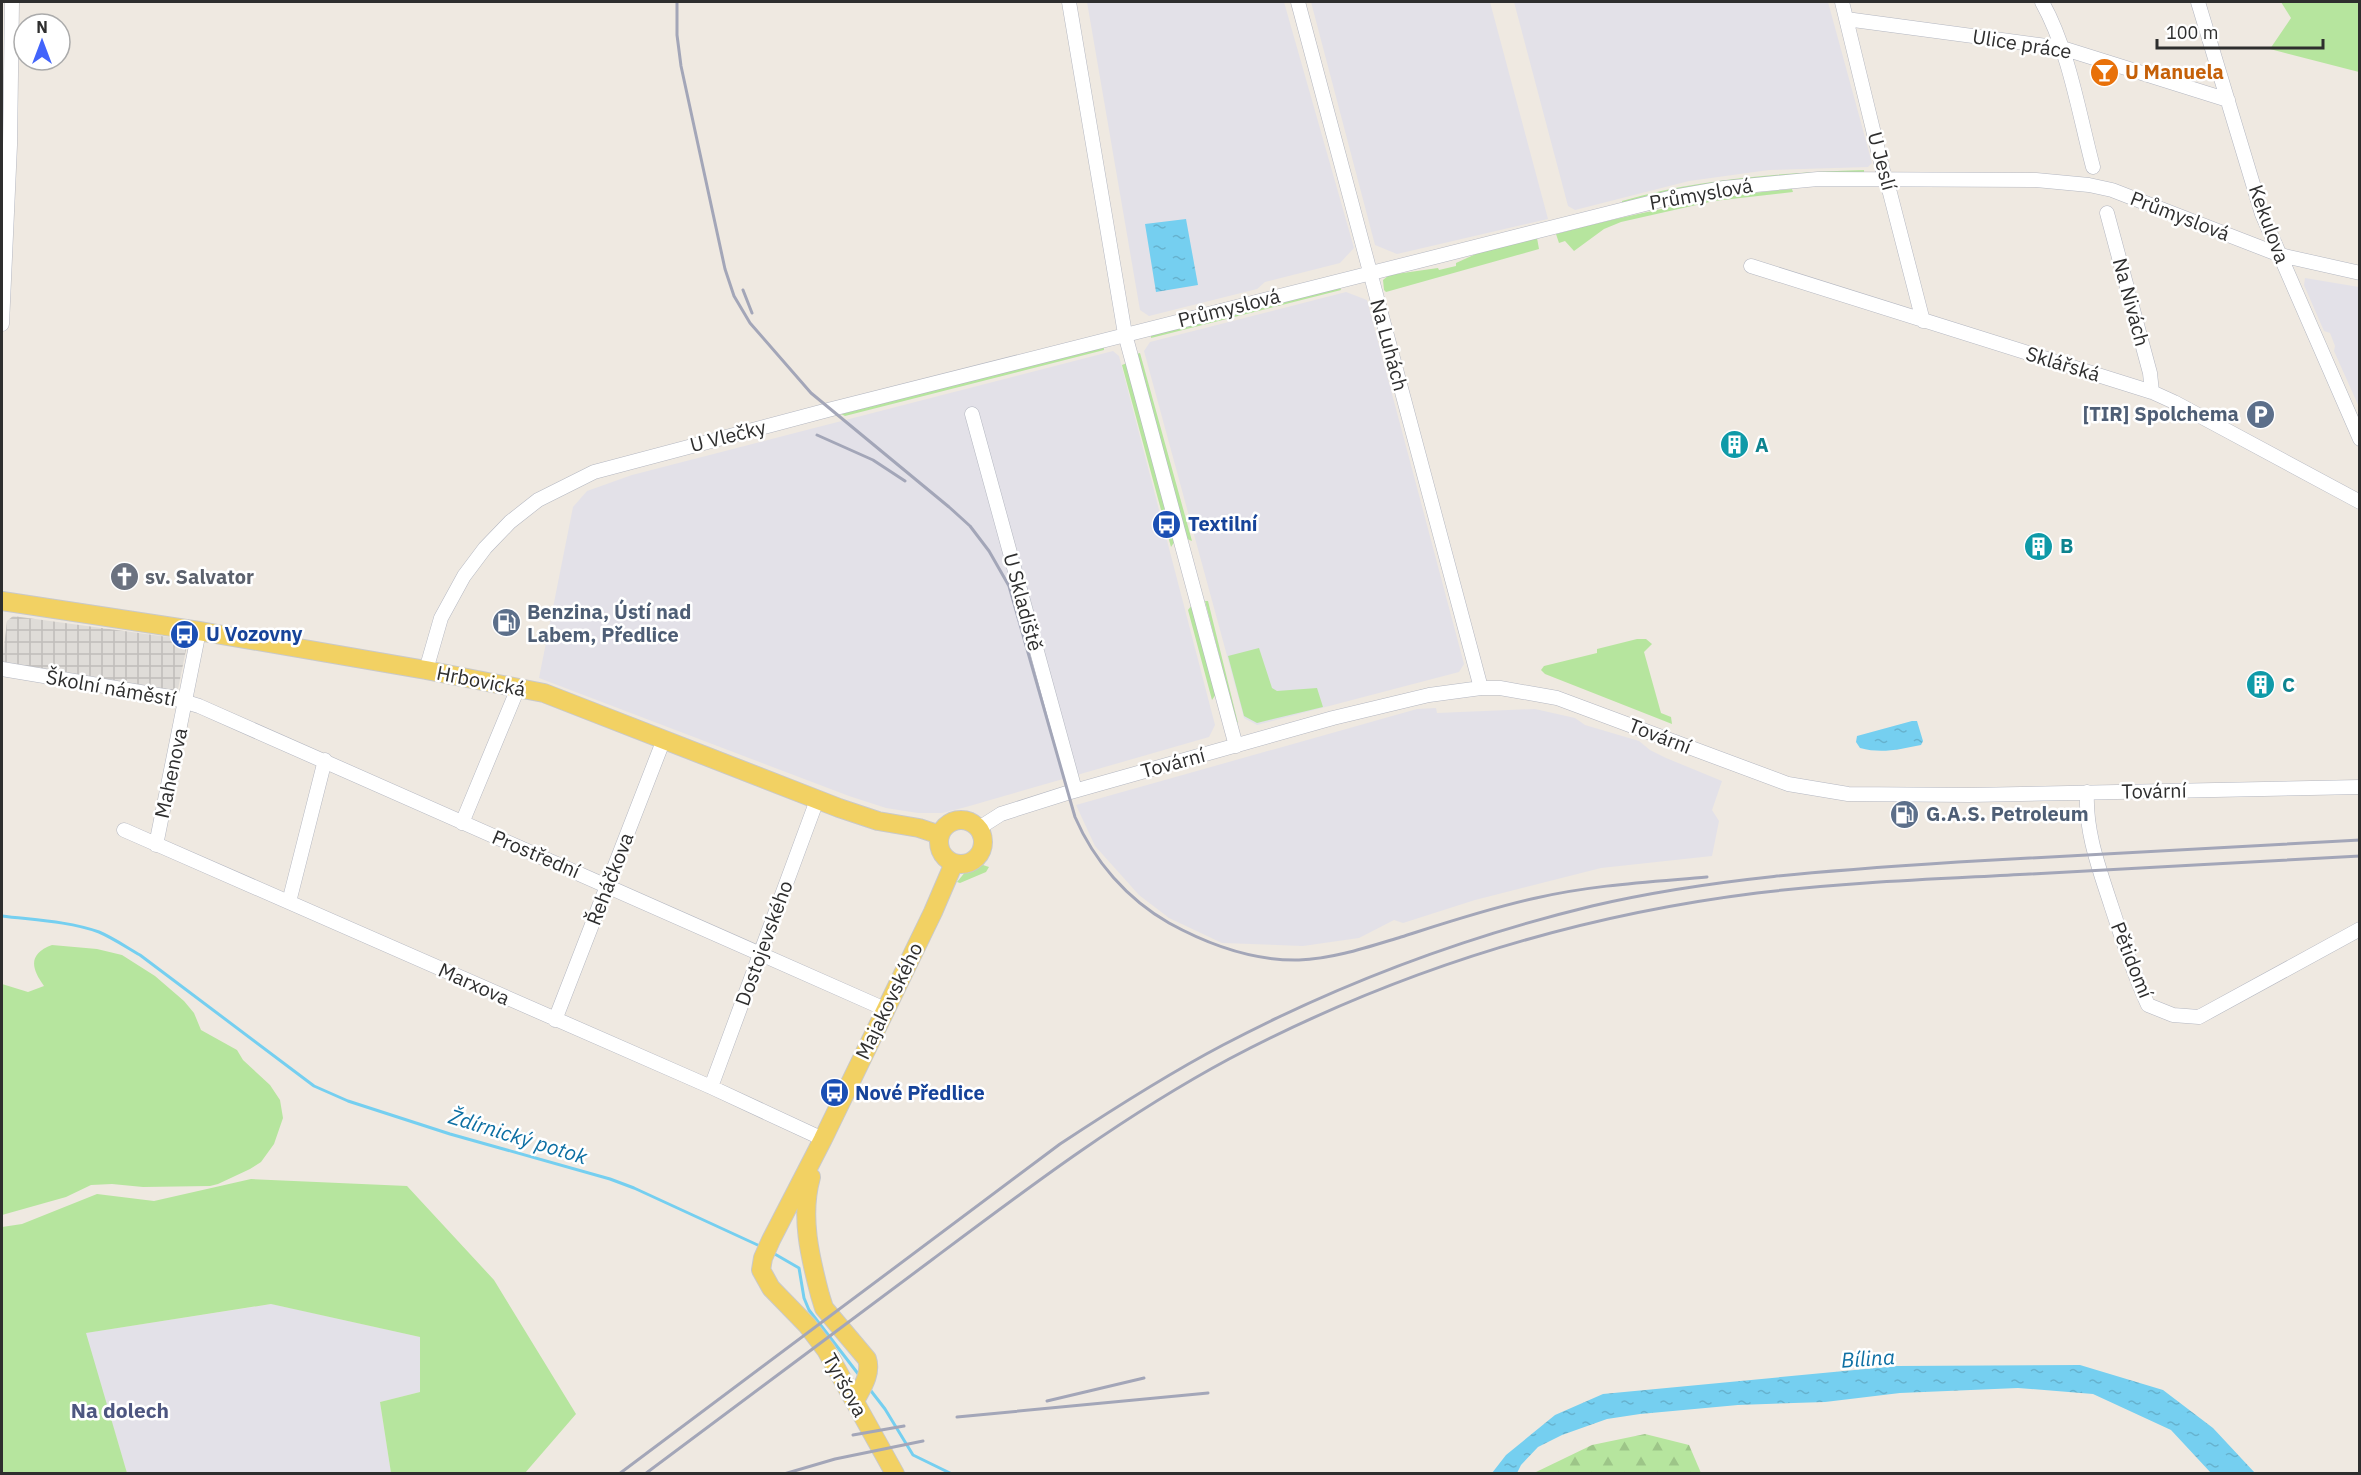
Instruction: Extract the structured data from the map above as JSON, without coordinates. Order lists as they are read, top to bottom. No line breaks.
{"streets":{"main road":["Hrbovická","Majakovského","Tyršova"],"street":["Ulice práce","U Jeslí","Průmyslová","Kekulova","Na Nivách","Na Luhách","Sklářská","U Vlečky","U Skladiště","Školní náměstí","Tovární","Mahenova","Prostřední","Řeháčkova","Dostojevského","Pětidomí","Marxova"]},"crossings":[["Ulice práce","U Jeslí"],["Ulice práce","Kekulova"],["U Jeslí","Průmyslová"],["U Jeslí","Sklářská"],["Průmyslová","Kekulova"],["Průmyslová","Na Luhách"],["Průmyslová","U Vlečky"],["Na Nivách","Sklářská"],["Na Luhách","Tovární"],["U Vlečky","Hrbovická"],["U Skladiště","Tovární"],["Hrbovická","Školní náměstí"],["Hrbovická","Tovární"],["Hrbovická","Řeháčkova"],["Hrbovická","Dostojevského"],["Hrbovická","Majakovského"],["Školní náměstí","Mahenova"],["Školní náměstí","Prostřední"],["Tovární","Pětidomí"],["Tovární","Majakovského"],["Mahenova","Prostřední"],["Mahenova","Marxova"],["Prostřední","Řeháčkova"],["Prostřední","Dostojevského"],["Prostřední","Majakovského"],["Řeháčkova","Marxova"],["Dostojevského","Marxova"],["Marxova","Majakovského"],["Majakovského","Tyršova"]],"districts":["Na dolech"],"water":["Ždírnický potok","Bílina"],"places":{"bar":["U Manuela"],"parking":["[TIR] Spolchema"],"building":["A","B","C"],"bus stop":["Textilní","U Vozovny","Nové Předlice"],"church":["sv. Salvator"],"fuel station":["Benzina, Ústí nad Labem, Předlice","G.A.S. Petroleum"]},"scale_bar":"100 m","north":"top"}
